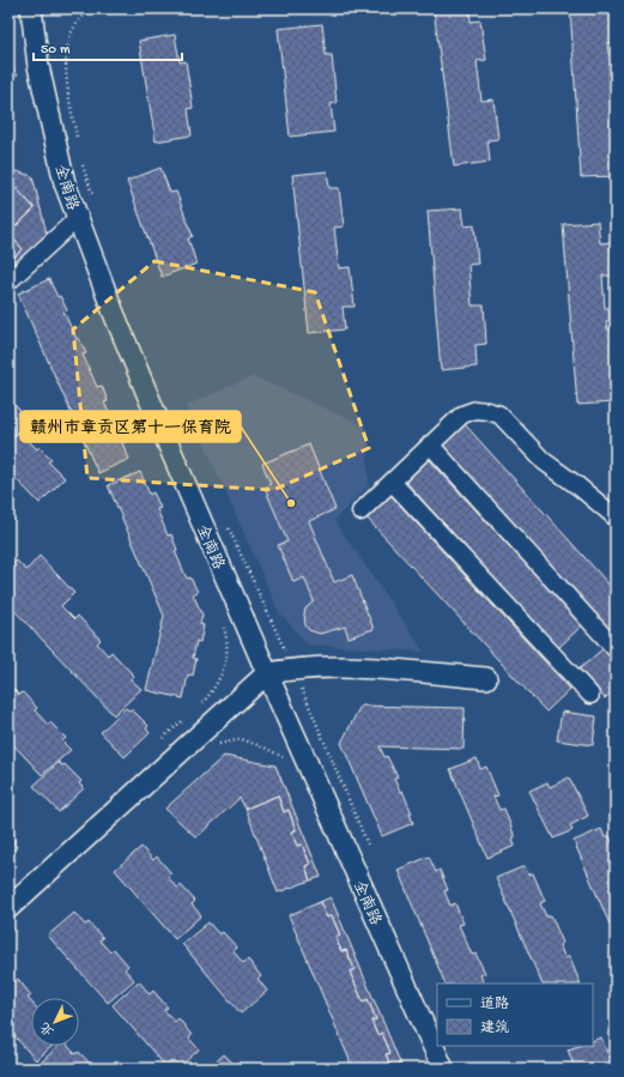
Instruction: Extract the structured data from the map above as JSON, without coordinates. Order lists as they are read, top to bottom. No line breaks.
{"streets":{"street":["全南路"]},"places":["赣州市章贡区第十一保育院"],"legend":["道路","建筑"],"scale_bar":"50 m","north":"bottom left"}
